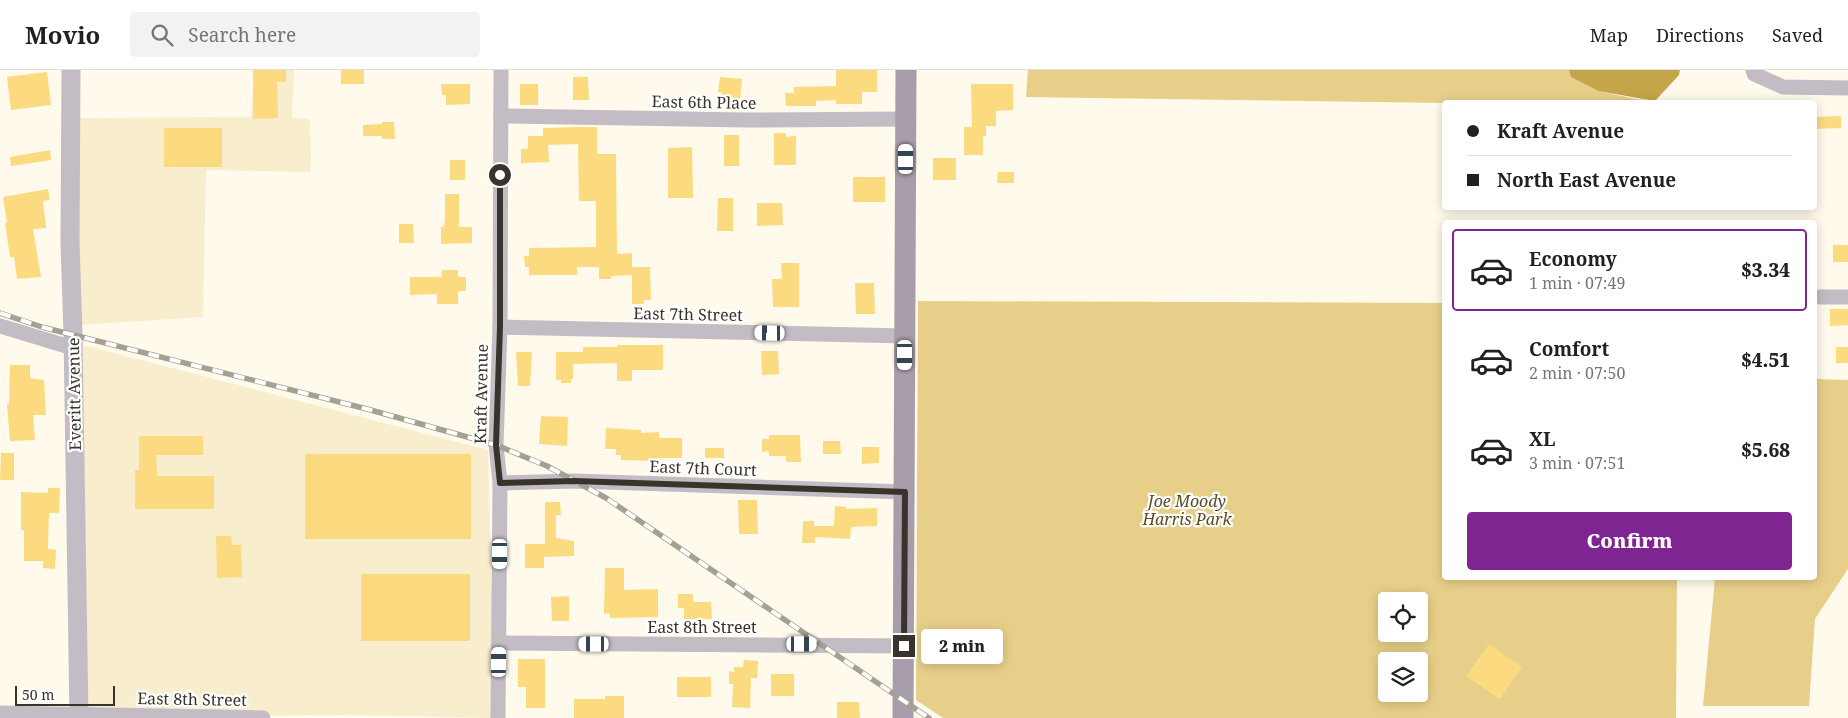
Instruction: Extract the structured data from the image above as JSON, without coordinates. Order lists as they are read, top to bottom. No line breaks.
{"streets":{"street":["East 6th Place","East 7th Street","Everitt Avenue","Kraft Avenue","East 7th Court","East 8th Street"]},"crossings":[["East 6th Place","Kraft Avenue"],["East 7th Street","Kraft Avenue"],["Everitt Avenue","East 8th Street"],["Kraft Avenue","East 7th Court"],["Kraft Avenue","East 8th Street"]],"parks":["Joe Moody Harris Park"],"scale_bar":"50 m","page":{"header":"Movio","search":"Search here","nav":["Map","Directions","Saved"],"banner":["Kraft Avenue","North East Avenue"],"list":[{"name":"Economy","note":"1 min · 07:49","value":"$3.34"},{"name":"Comfort","note":"2 min · 07:50","value":"$4.51"},{"name":"XL","note":"3 min · 07:51","value":"$5.68"}],"buttons":"Confirm","bubble":"2 min","scale":"50 m"}}
